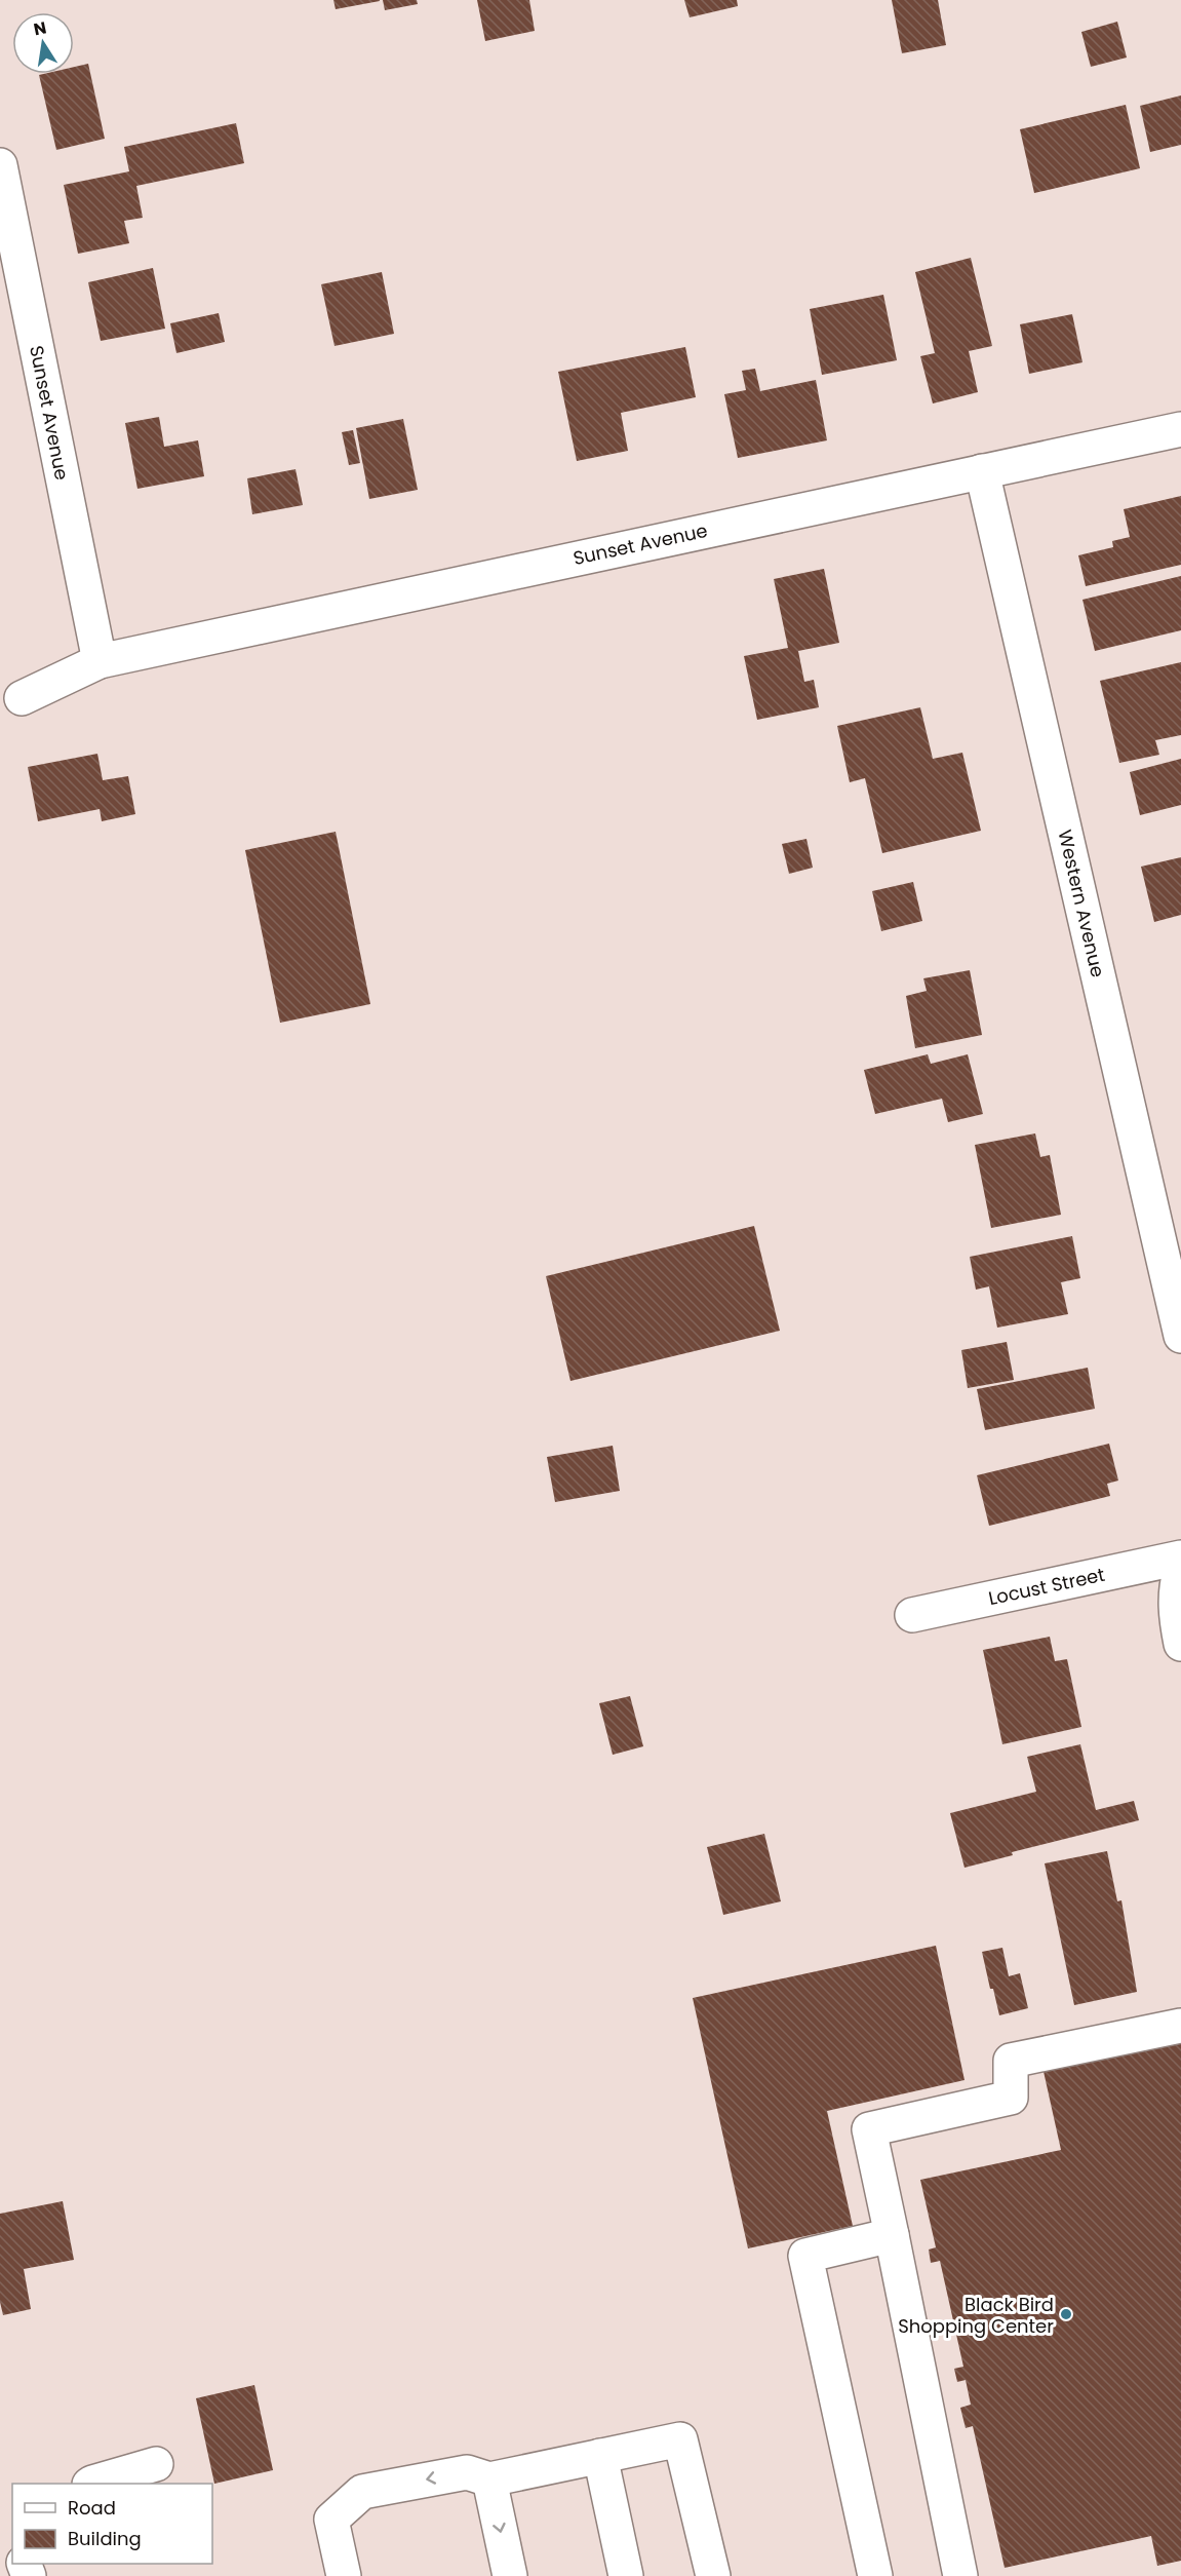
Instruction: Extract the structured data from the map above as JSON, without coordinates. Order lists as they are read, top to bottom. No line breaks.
{"streets":{"street":["Sunset Avenue","Western Avenue","Locust Street"]},"crossings":[["Sunset Avenue","Western Avenue"]],"places":["Black Bird Shopping Center"],"legend":["Road","Building"],"north":"top"}
